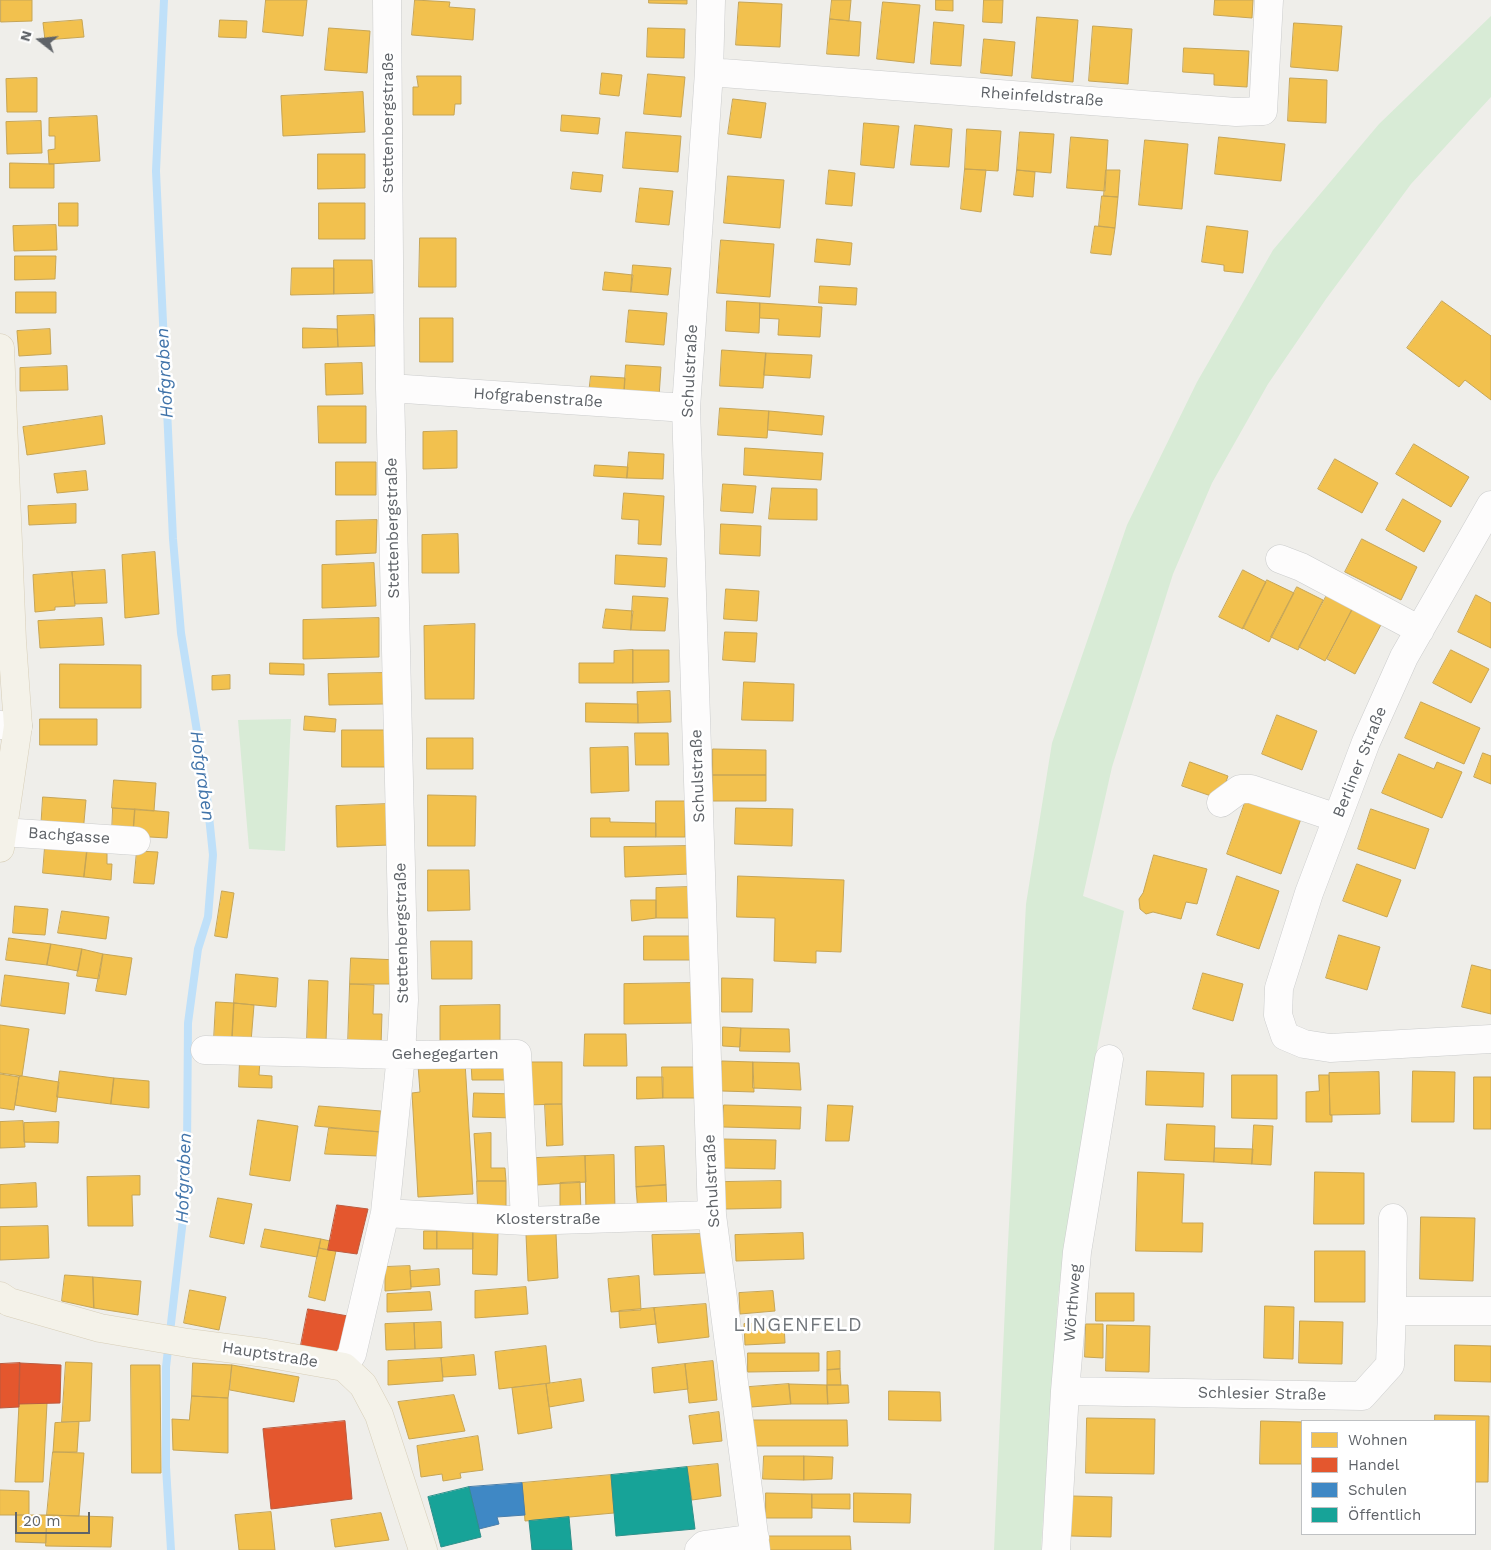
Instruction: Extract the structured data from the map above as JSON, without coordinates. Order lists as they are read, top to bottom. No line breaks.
{"streets":{"main road":["Hauptstraße"],"street":["Rheinfeldstraße","Stettenbergstraße","Schulstraße","Hofgrabenstraße","Berliner Straße","Bachgasse","Gehegegarten","Klosterstraße","Wörthweg","Schlesier Straße"]},"crossings":[["Rheinfeldstraße","Schulstraße"],["Stettenbergstraße","Hofgrabenstraße"],["Stettenbergstraße","Gehegegarten"],["Schulstraße","Hofgrabenstraße"],["Schulstraße","Klosterstraße"],["Gehegegarten","Klosterstraße"],["Wörthweg","Schlesier Straße"]],"districts":["LINGENFELD"],"water":["Hofgraben"],"legend":["Wohnen","Handel","Schulen","Öffentlich"],"scale_bar":"20 m","north":"left"}
